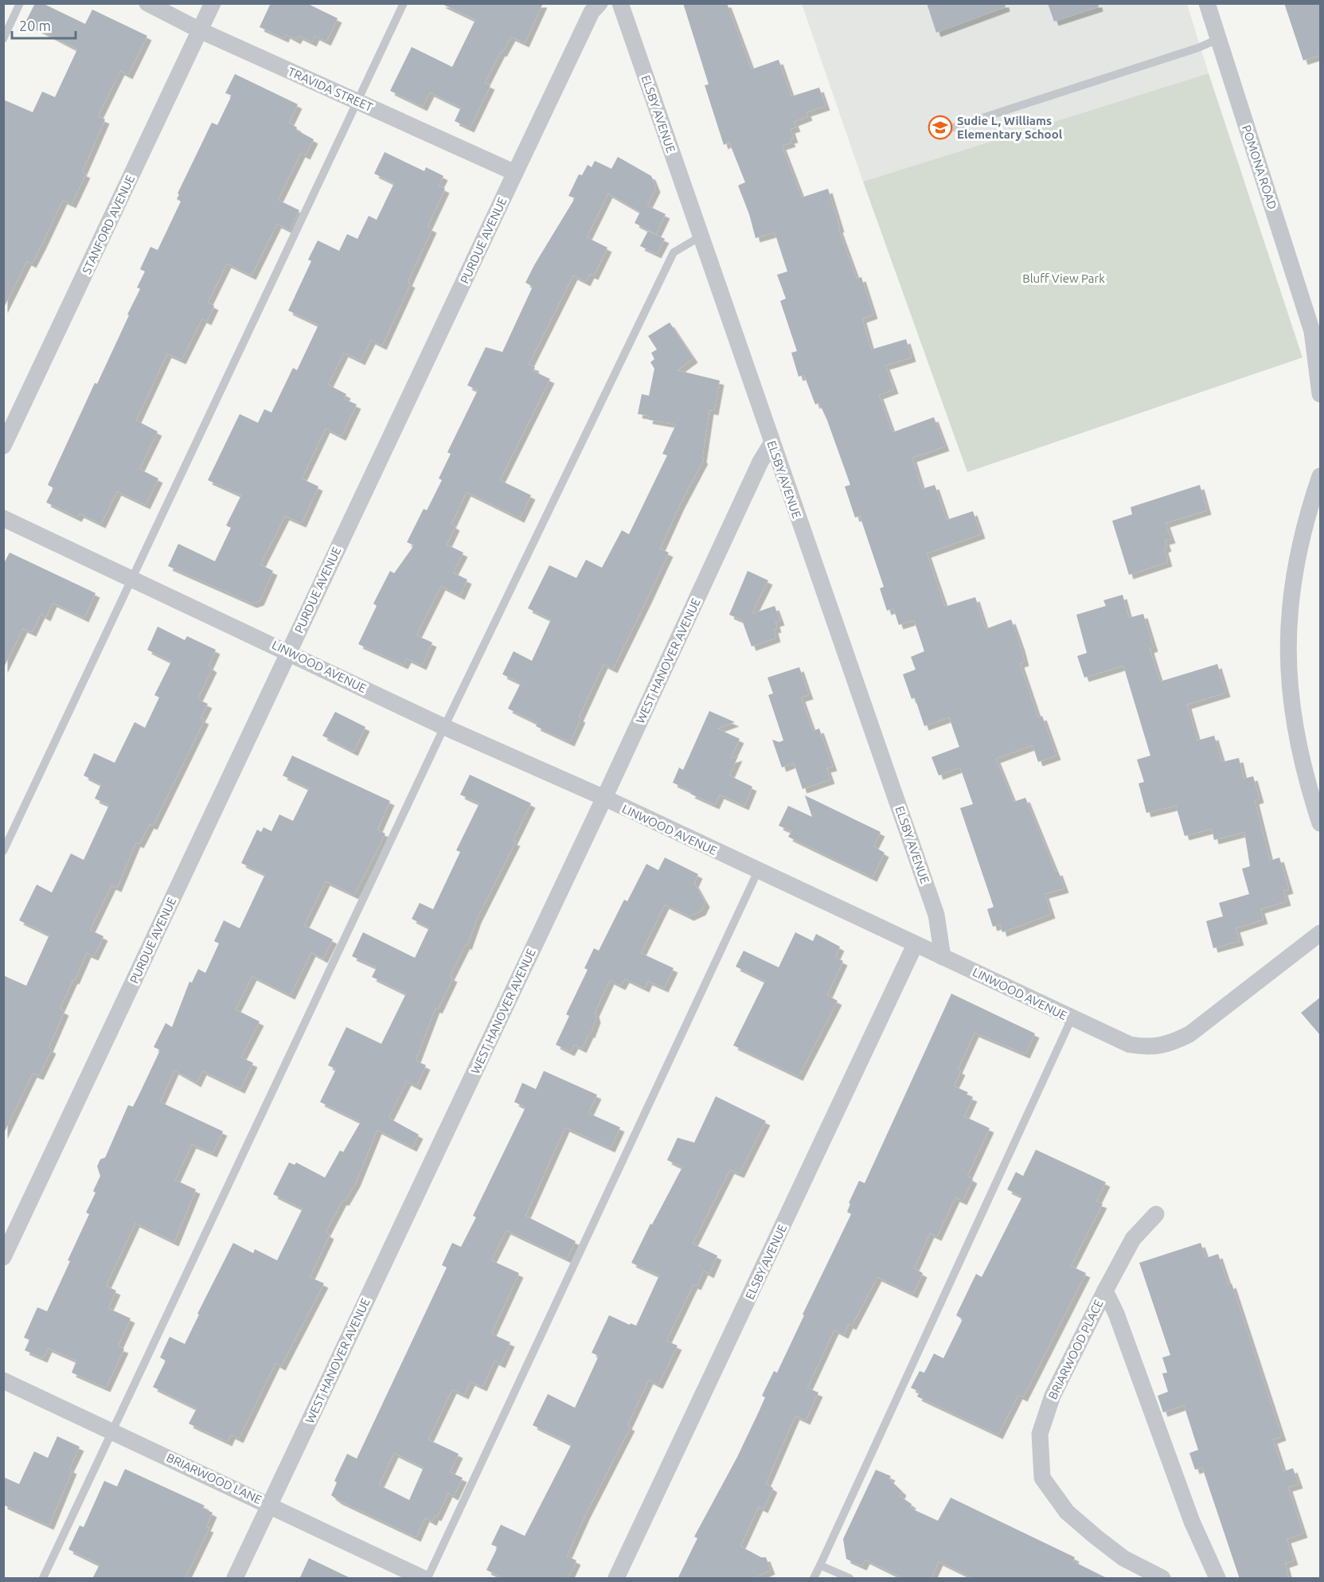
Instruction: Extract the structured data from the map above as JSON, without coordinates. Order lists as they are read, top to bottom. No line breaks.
{"streets":{"street":["TRAVIDA STREET","ELSBY AVENUE","POMONA ROAD","STANFORD AVENUE","PURDUE AVENUE","WEST HANOVER AVENUE","LINWOOD AVENUE","BRIARWOOD PLACE","BRIARWOOD LANE"]},"crossings":[["TRAVIDA STREET","STANFORD AVENUE"],["TRAVIDA STREET","PURDUE AVENUE"],["ELSBY AVENUE","WEST HANOVER AVENUE"],["ELSBY AVENUE","LINWOOD AVENUE"],["PURDUE AVENUE","LINWOOD AVENUE"],["WEST HANOVER AVENUE","LINWOOD AVENUE"],["WEST HANOVER AVENUE","BRIARWOOD LANE"]],"parks":["Bluff View Park"],"places":{"school or university":["Sudie L, Williams Elementary School"]},"scale_bar":"20 m"}
